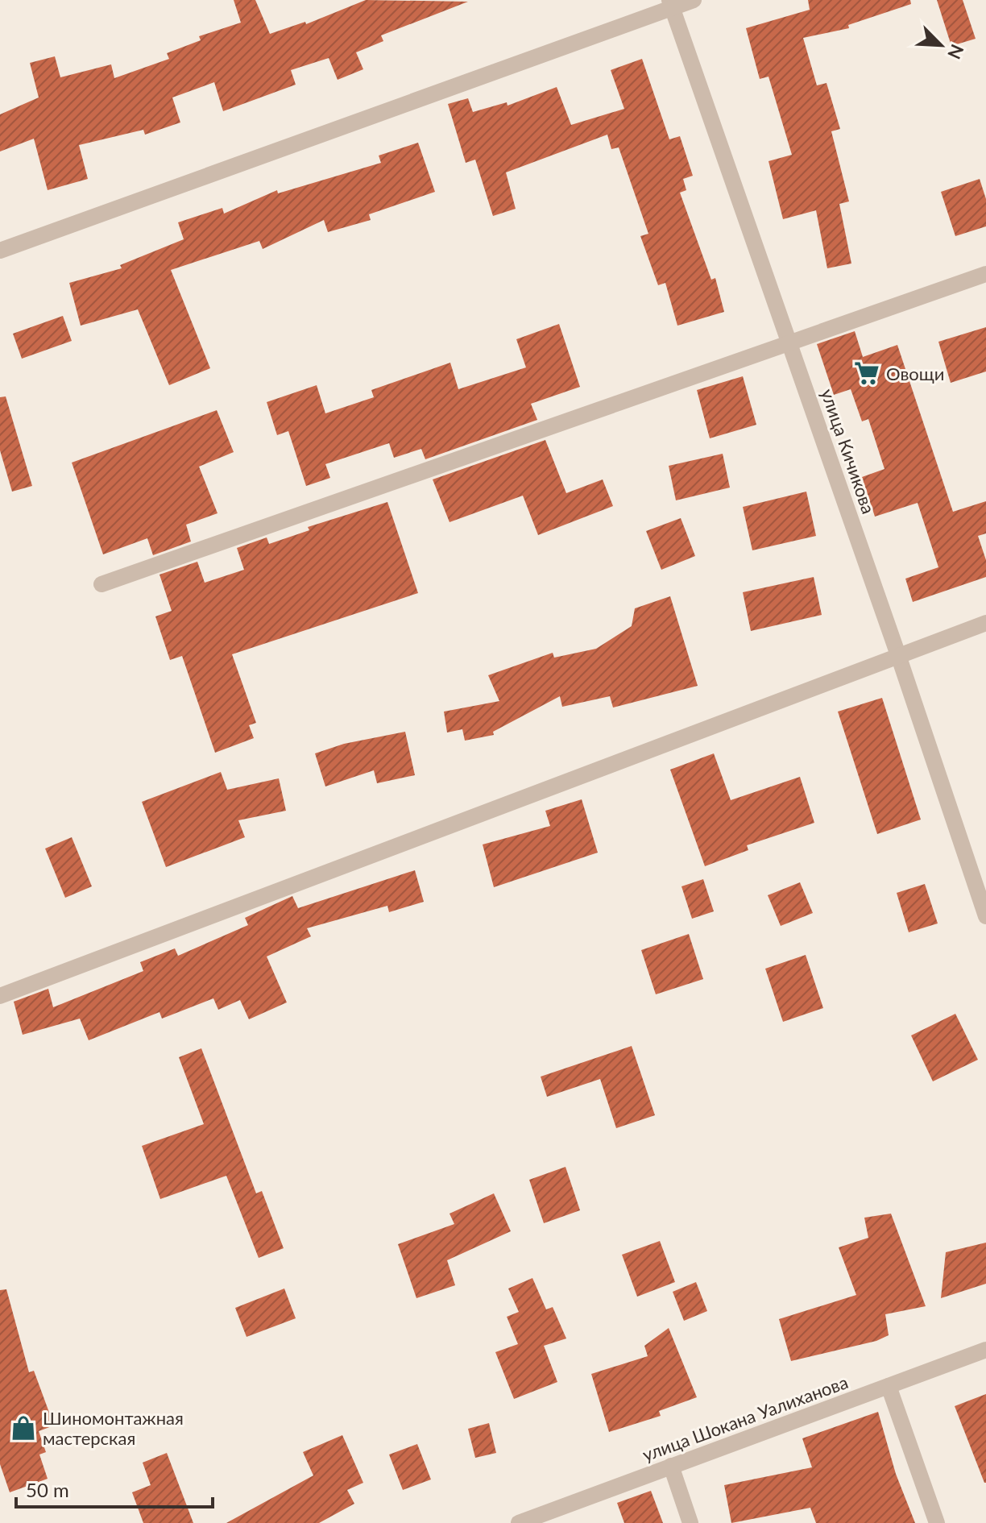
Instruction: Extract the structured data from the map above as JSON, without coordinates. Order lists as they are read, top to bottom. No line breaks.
{"streets":{"street":["улица Кичикова","улица Шокана Уалиханова"]},"places":{"supermarket":["Овощи"],"shop":["Шиномонтажная мастерская"]},"scale_bar":"50 m","north":"bottom right"}
